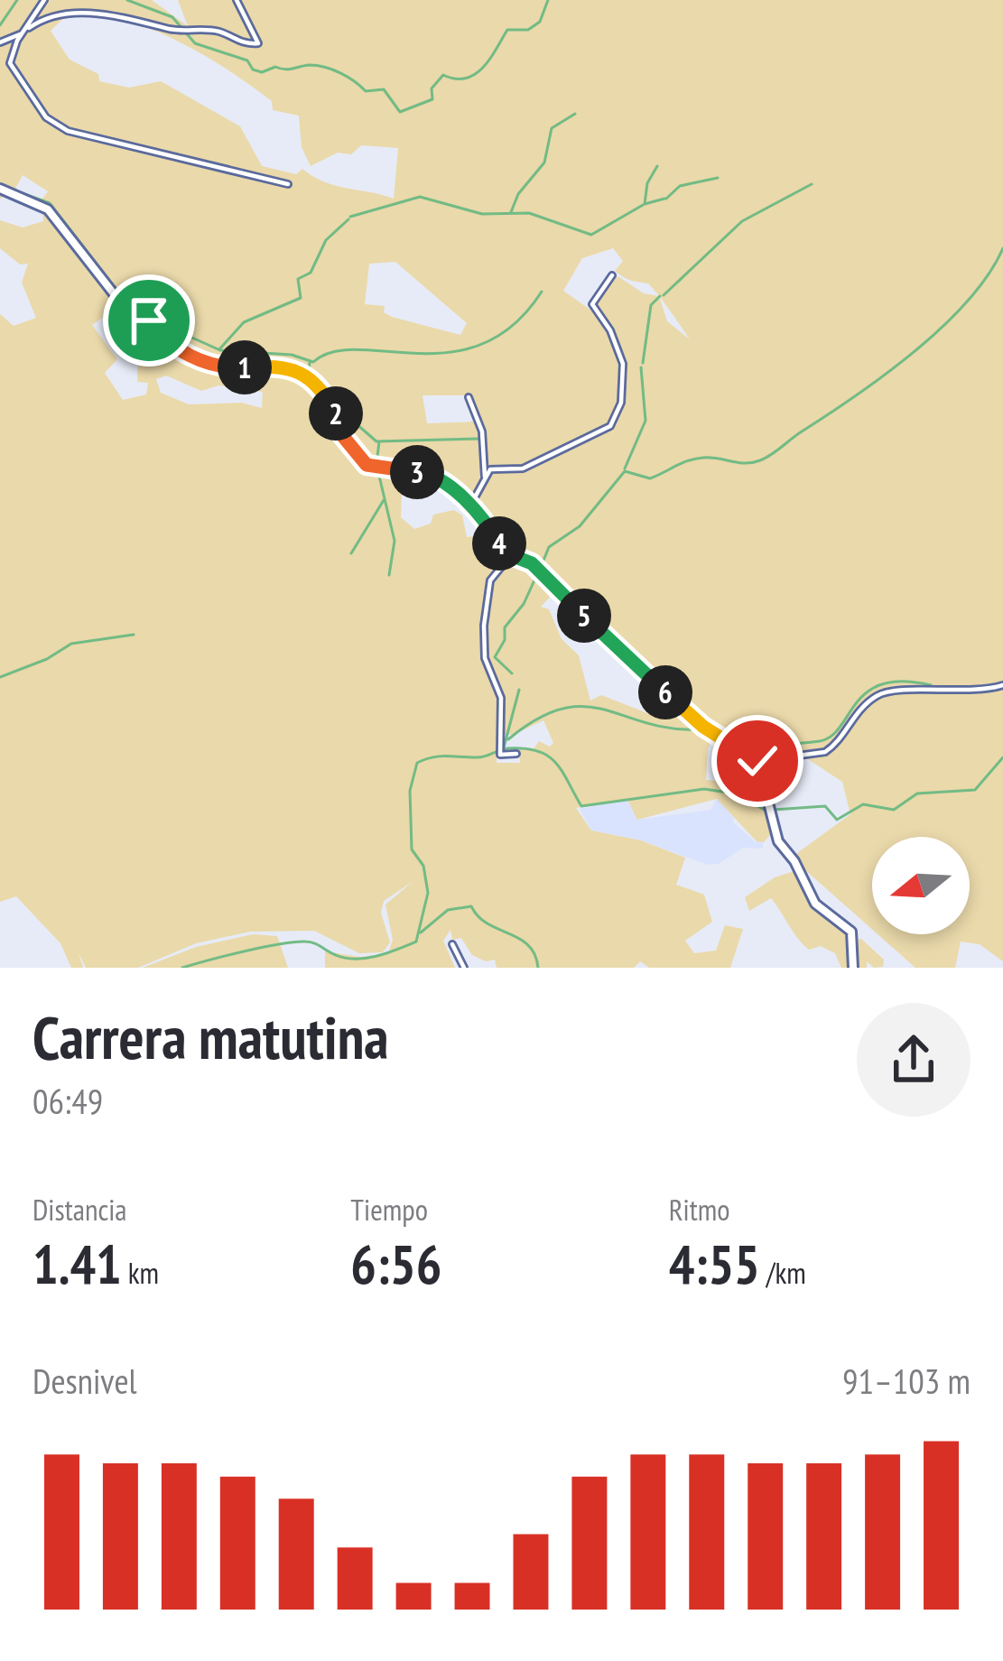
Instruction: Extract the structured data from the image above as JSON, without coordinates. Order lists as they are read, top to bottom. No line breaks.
{"north":"left","page":{"pins":["1","2","3","4","5","6"],"heading":["Carrera matutina","06:49"],"stats":[["Distancia","1.41 km"],["Tiempo","6:56"],["Ritmo","4:55 /km"]],"chart":["Desnivel","91–103 m"]}}
